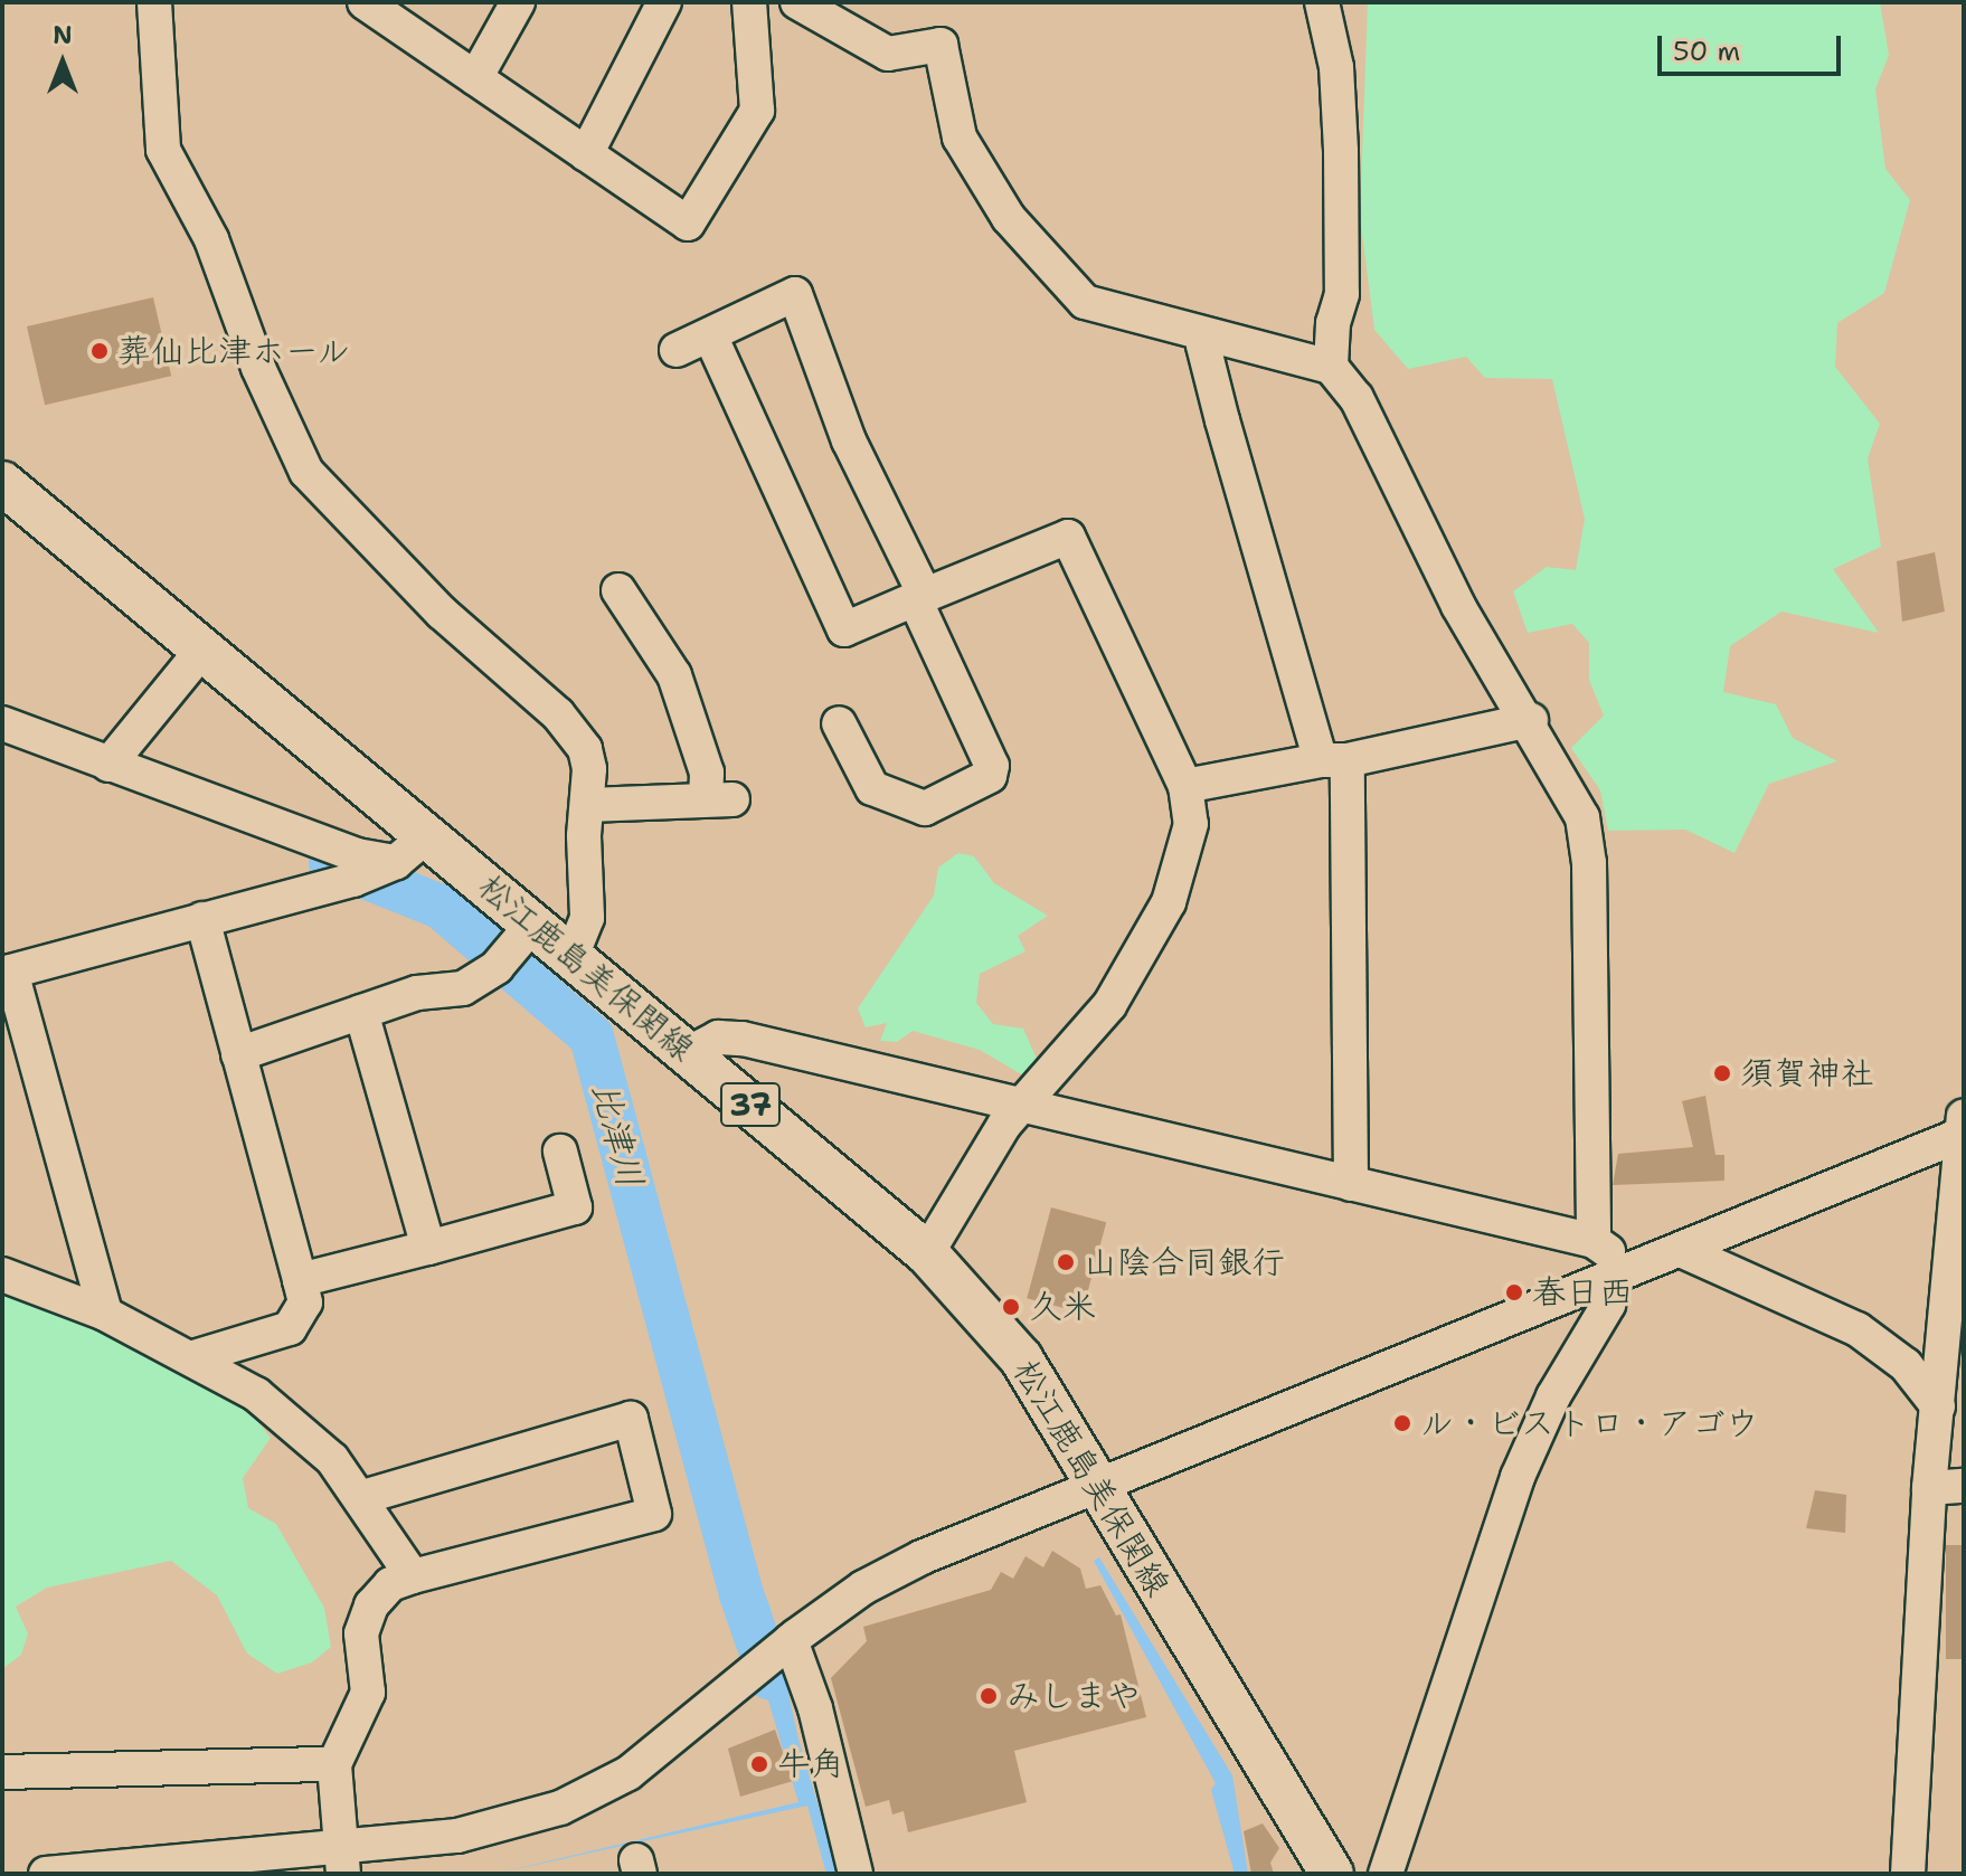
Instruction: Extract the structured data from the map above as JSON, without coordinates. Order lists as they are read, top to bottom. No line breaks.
{"streets":{"main road":["松江鹿島美保関線","37"]},"water":["比津川"],"places":["葬仙比津ホール","須賀神社","山陰合同銀行","春日西","久米","ル・ビストロ・アゴウ","みしまや","牛角"],"scale_bar":"50 m","north":"top"}
